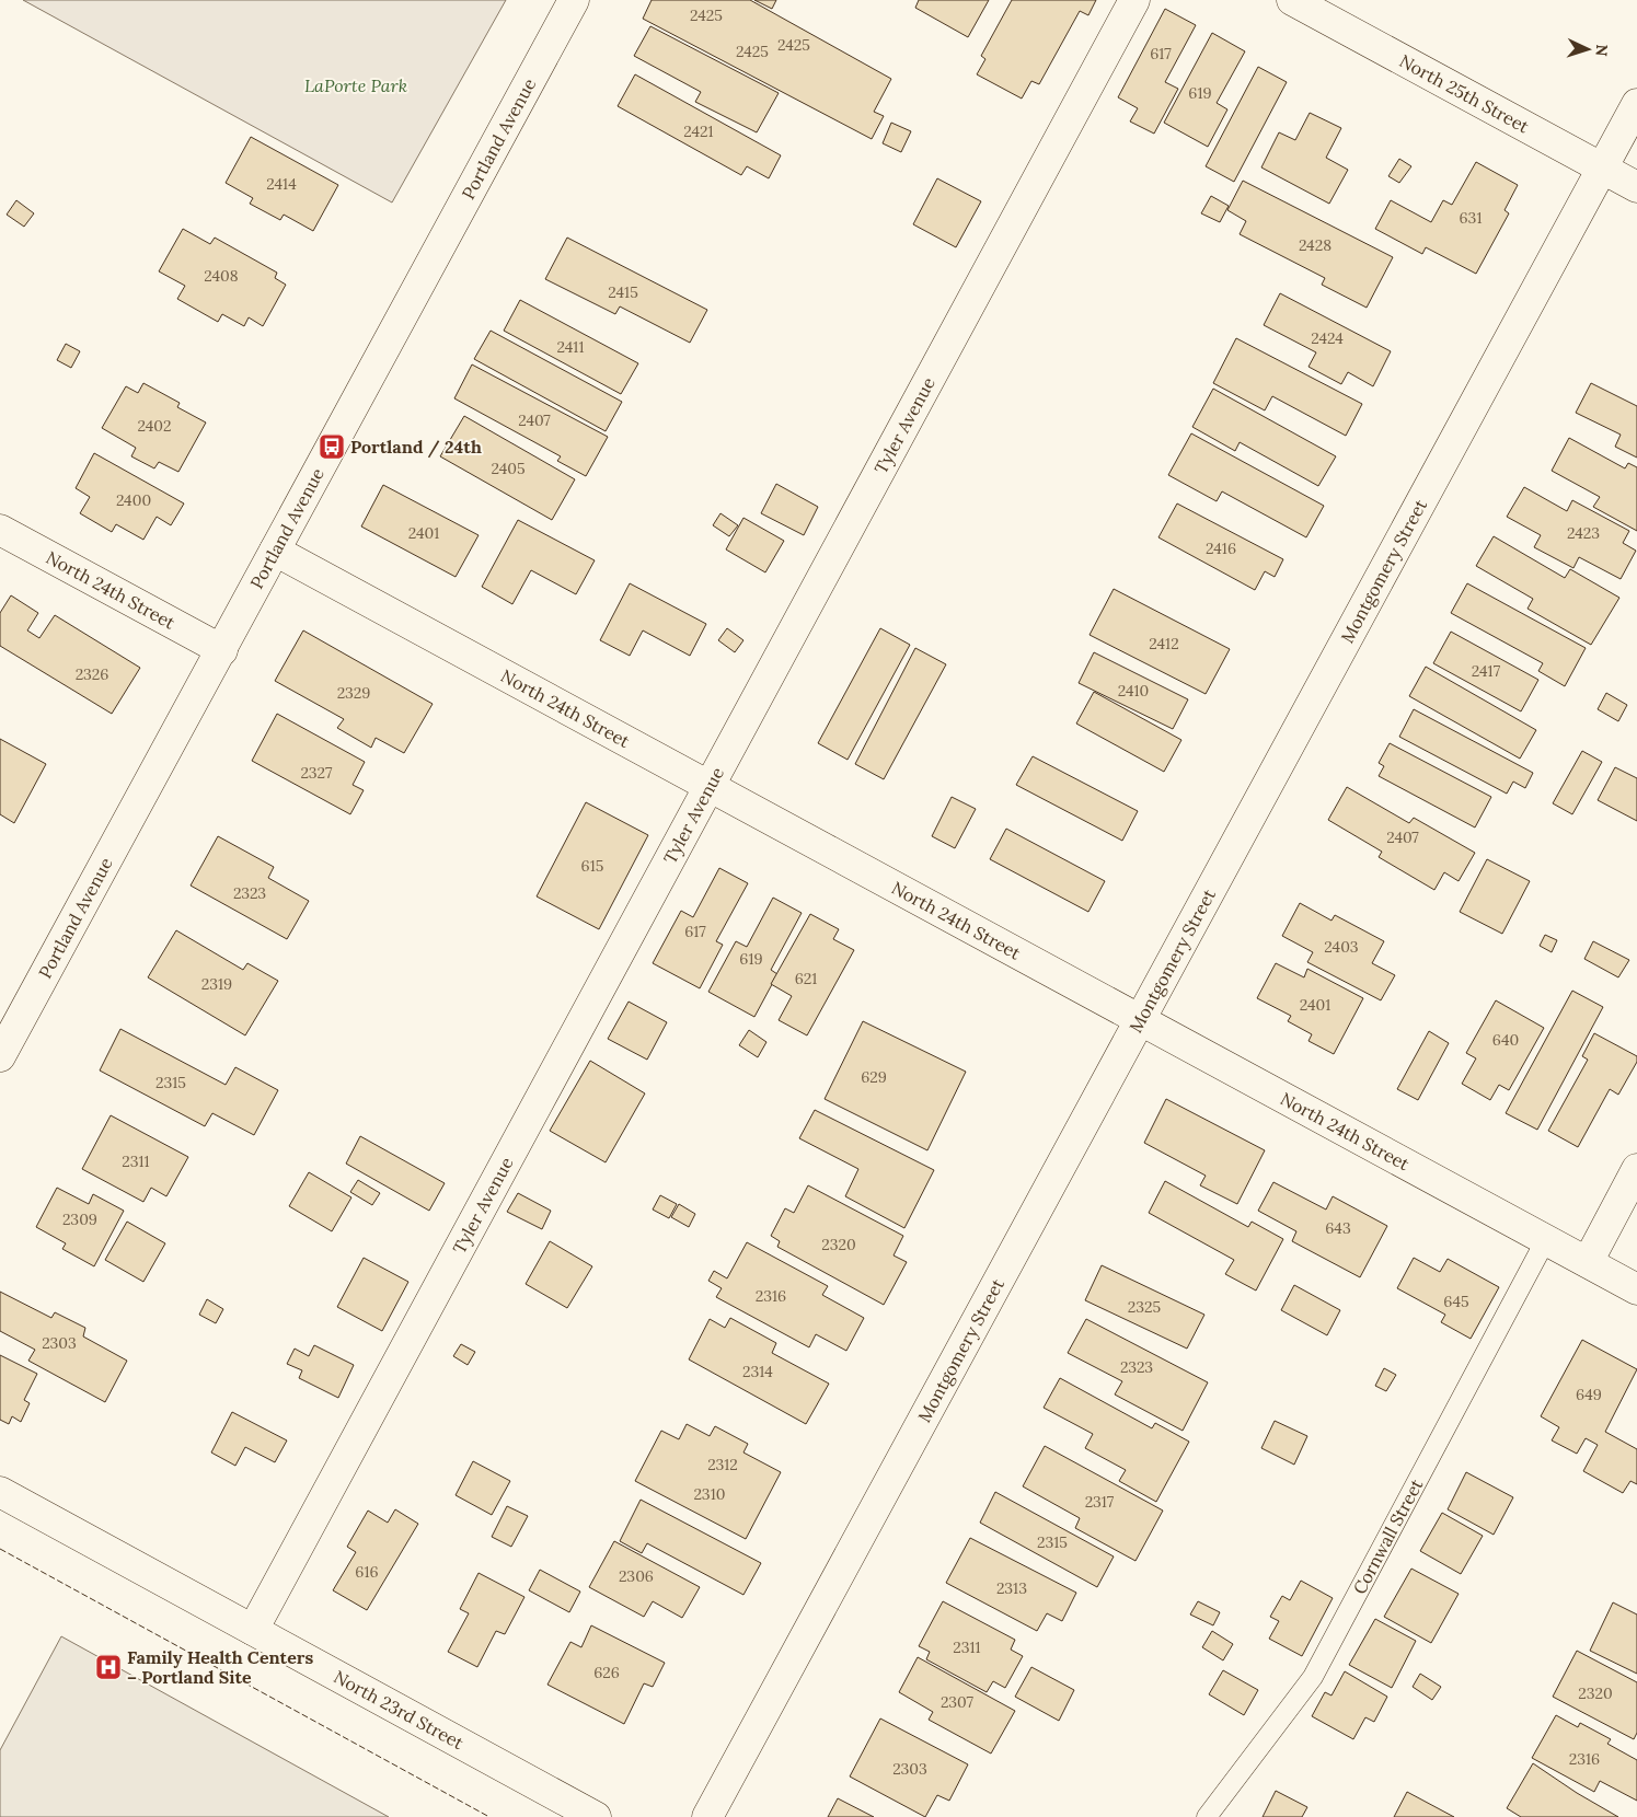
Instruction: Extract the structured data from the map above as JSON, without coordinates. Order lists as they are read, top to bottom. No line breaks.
{"streets":{"street":["North 25th Street","Portland Avenue","Tyler Avenue","Montgomery Street","North 24th Street","North 23rd Street"],"lane":["Cornwall Street"]},"crossings":[["North 25th Street","Montgomery Street"],["Portland Avenue","North 24th Street"],["Tyler Avenue","North 24th Street"],["Tyler Avenue","North 23rd Street"],["Montgomery Street","North 24th Street"],["North 24th Street","Cornwall Street"]],"parks":["LaPorte Park"],"places":{"bus stop":["Portland / 24th"],"hospital":["Family Health Centers – Portland Site"]},"house_numbers":["2425","2425","2425","617","619","2421","2414","631","2428","2408","2415","2424","2411","2407","2402","2405","2400","2401","2423","2416","2412","2417","2326","2410","2329","2327","2407","615","2323","617","2403","619","621","2319","2401","640","629","2315","2311","2309","643","2320","2316","645","2325","2303","2323","2314","649","2312","2310","2317","2315","616","2306","2313","2311","626","2320","2307","2316","2303"],"north":"right"}
